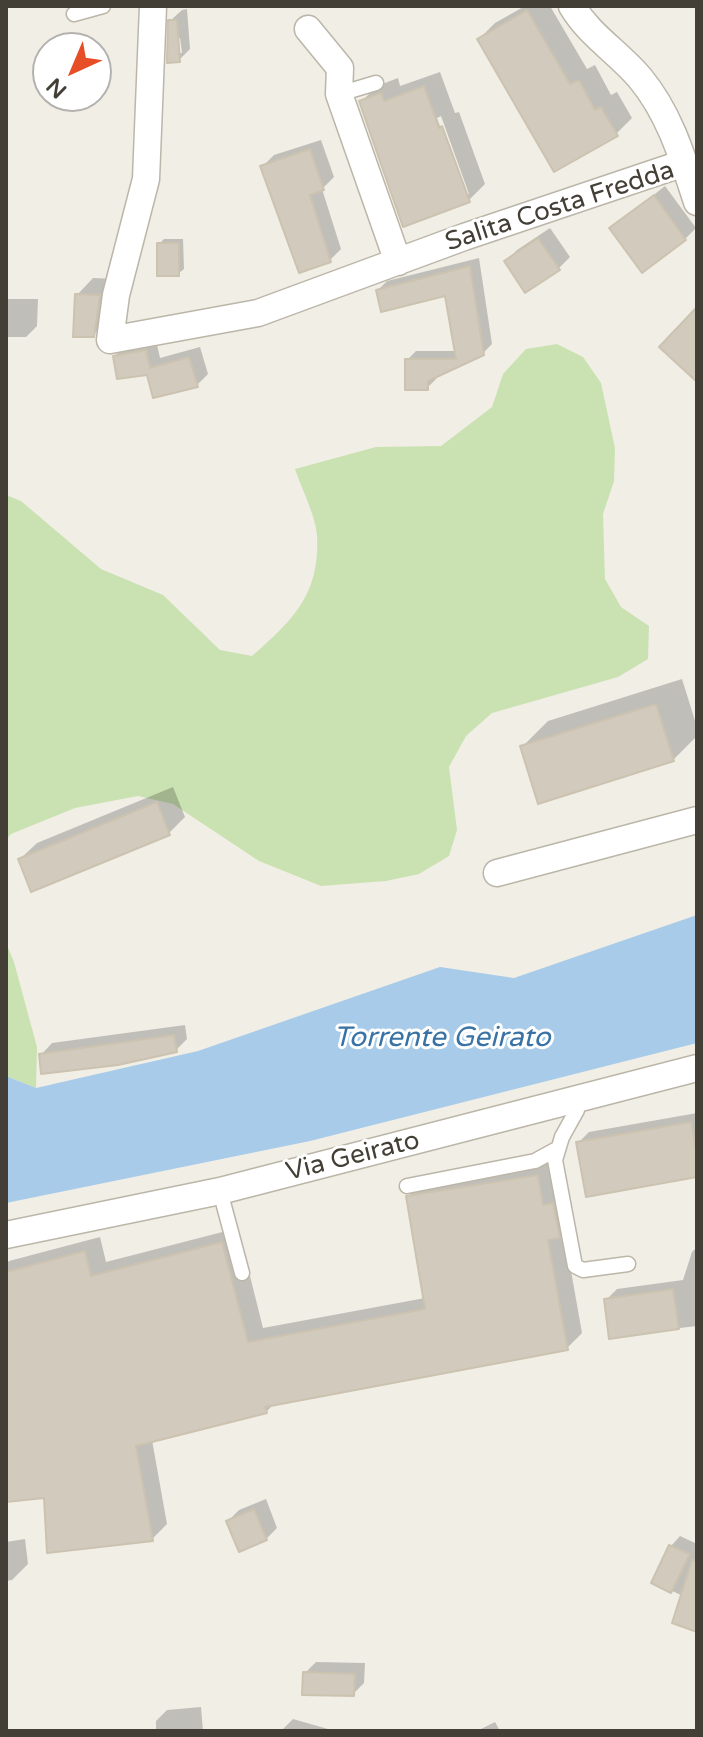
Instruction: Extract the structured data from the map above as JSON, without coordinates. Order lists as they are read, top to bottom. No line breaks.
{"streets":{"street":["Salita Costa Fredda","Via Geirato"]},"water":["Torrente Geirato"],"north":"bottom left"}
